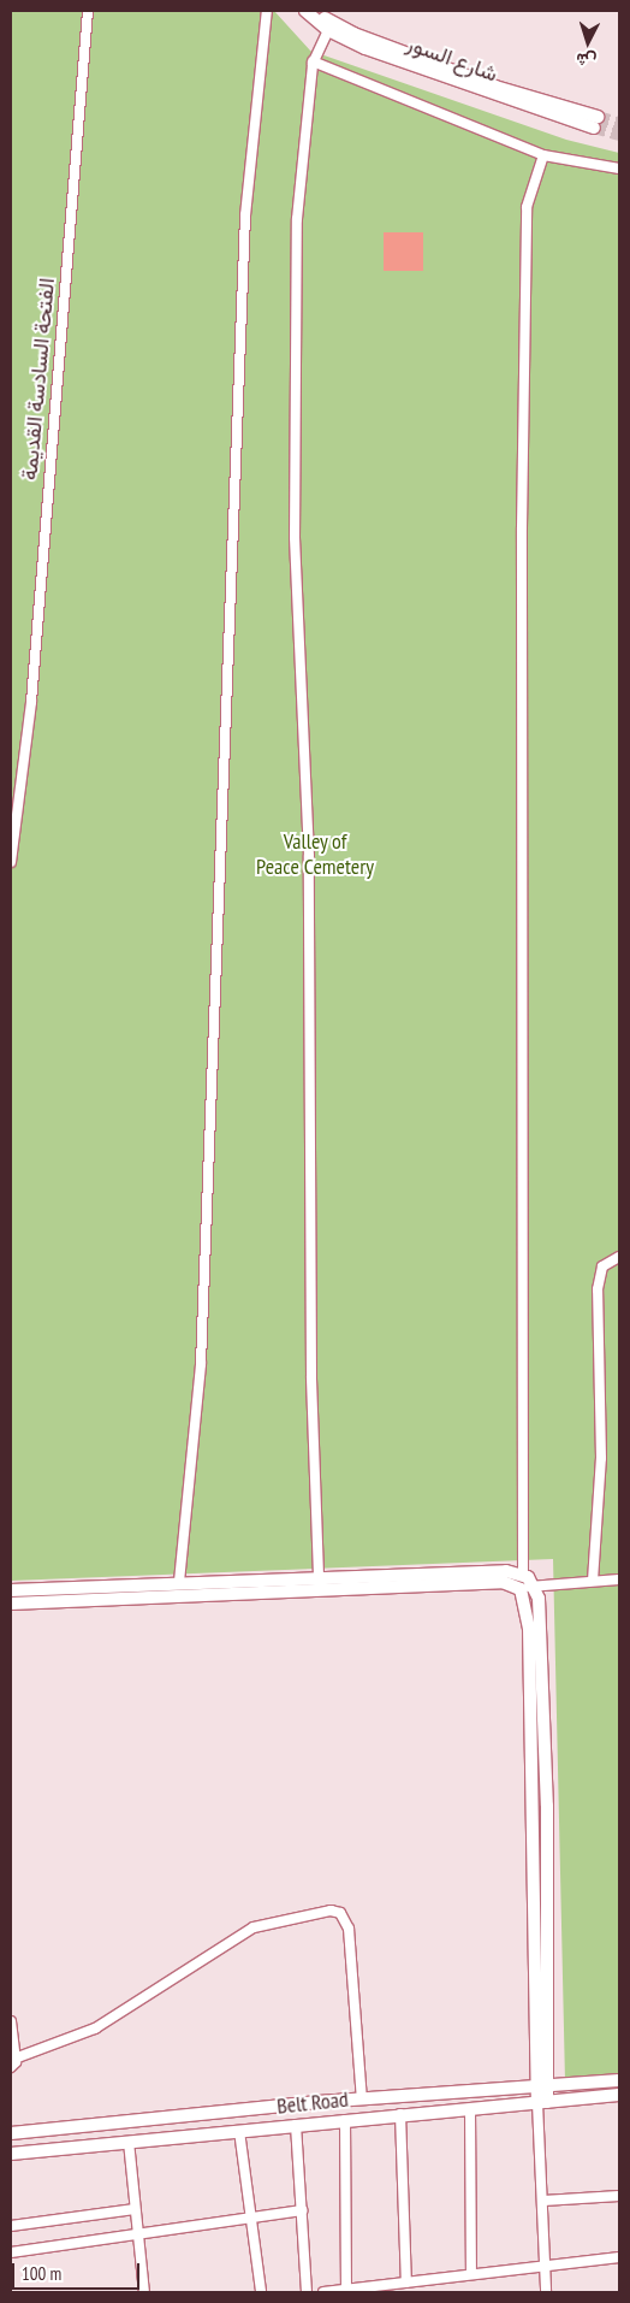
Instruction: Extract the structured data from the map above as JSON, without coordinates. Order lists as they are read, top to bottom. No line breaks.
{"streets":{"street":["شارع السور","الفتحة السادسة القديمة","Belt Road"]},"parks":["Valley of Peace Cemetery"],"scale_bar":"100 m","north":"bottom"}
